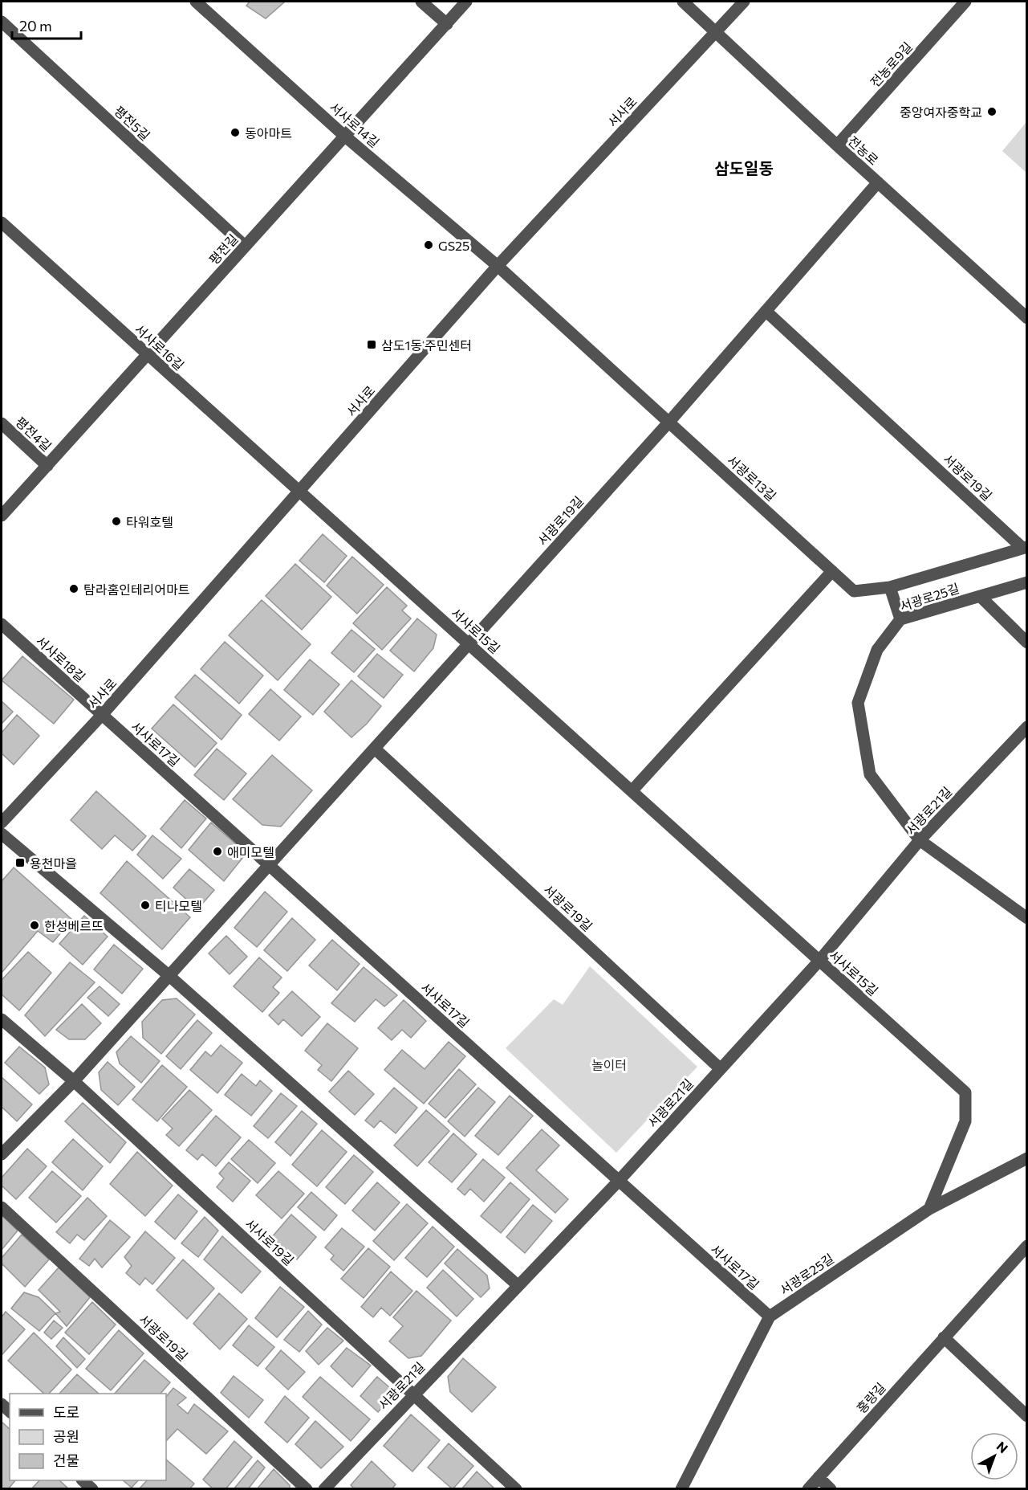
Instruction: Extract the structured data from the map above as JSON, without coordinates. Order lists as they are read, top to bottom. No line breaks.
{"streets":{"street":["전농로9길","서사로","평전5길","서사로14길","전농로","평전길","서사로16길","평전4길","서광로19길","서광로13길","서광로25길","서사로15길","서사로18길","서사로17길","서광로21길","서사로19길","홍랑길"]},"crossings":[["전농로9길","전농로"],["서사로","서사로14길"],["서사로","전농로"],["서사로","서사로16길"],["서사로","서광로13길"],["서사로","서사로15길"],["서사로","서사로18길"],["서사로","서사로17길"],["평전5길","평전길"],["서사로14길","평전길"],["서사로14길","서광로13길"],["전농로","서광로19길"],["평전길","서사로16길"],["평전길","평전4길"],["서사로16길","서사로15길"],["서광로19길","서광로13길"],["서광로19길","서사로15길"],["서광로19길","서사로17길"],["서광로19길","서광로21길"],["서광로19길","서사로19길"],["서광로25길","서사로15길"],["서광로25길","서사로17길"],["서광로25길","서광로21길"],["서사로15길","서광로21길"],["서사로18길","서사로17길"],["서사로17길","서광로21길"],["서광로21길","서사로19길"]],"districts":["삼도일동"],"parks":["놀이터"],"places":{"other":["중앙여자중학교","동아마트","GS25","타워호텔","탐라홈인테리어마트","애미모텔","티나모텔","한성베르뜨"],"transit":["삼도1동 주민센터","용천마을"]},"legend":["도로","공원","건물"],"scale_bar":"20 m","north":"top right"}
